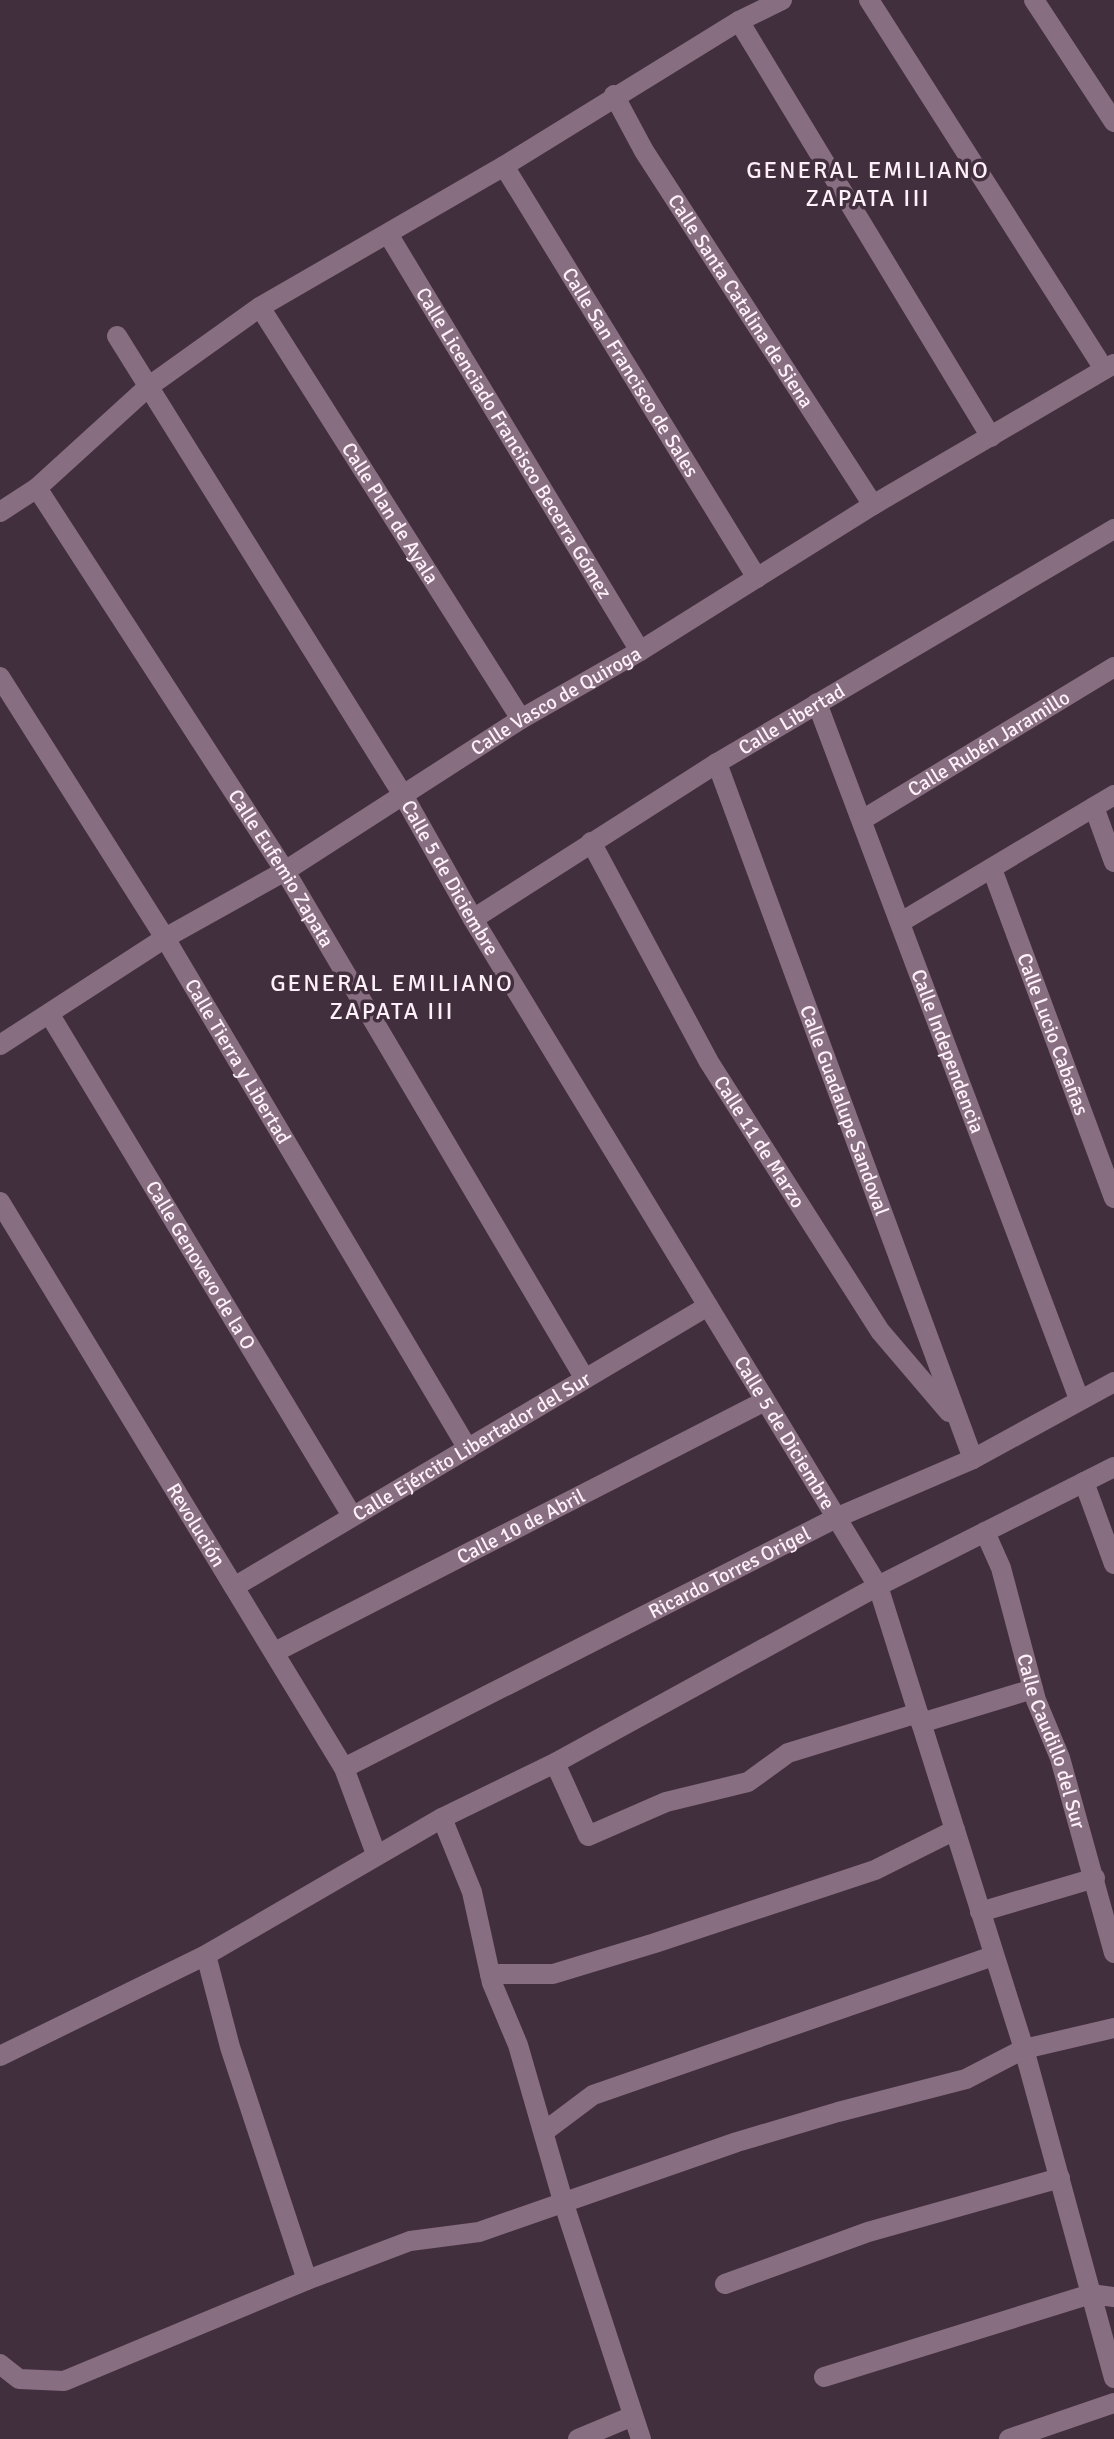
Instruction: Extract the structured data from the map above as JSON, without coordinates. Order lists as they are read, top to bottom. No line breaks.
{"streets":{"street":["Calle Santa Catalina de Siena","Calle San Francisco de Sales","Calle Licenciado Francisco Becerra Gómez","Calle Plan de Ayala","Calle Vasco de Quiroga","Calle Libertad","Calle Rubén Jaramillo","Calle Eufemio Zapata","Calle 5 de Diciembre","Calle Lucio Cabañas","Calle Independencia","Calle Tierra y Libertad","Calle Guadalupe Sandoval","Calle 11 de Marzo","Calle Genovevo de la O","Calle Ejército Libertador del Sur","Revolución","Calle 10 de Abril","Ricardo Torres Origel","Calle Caudillo del Sur"]},"crossings":[["Calle Santa Catalina de Siena","Calle Vasco de Quiroga"],["Calle San Francisco de Sales","Calle Vasco de Quiroga"],["Calle Licenciado Francisco Becerra Gómez","Calle Vasco de Quiroga"],["Calle Plan de Ayala","Calle Vasco de Quiroga"],["Calle Vasco de Quiroga","Calle Eufemio Zapata"],["Calle Vasco de Quiroga","Calle 5 de Diciembre"],["Calle Vasco de Quiroga","Calle Tierra y Libertad"],["Calle Vasco de Quiroga","Calle Genovevo de la O"],["Calle Libertad","Calle 5 de Diciembre"],["Calle Libertad","Calle Independencia"],["Calle Libertad","Calle Guadalupe Sandoval"],["Calle Libertad","Calle 11 de Marzo"],["Calle Rubén Jaramillo","Calle Independencia"],["Calle Eufemio Zapata","Calle Ejército Libertador del Sur"],["Calle 5 de Diciembre","Calle Ejército Libertador del Sur"],["Calle 5 de Diciembre","Calle 10 de Abril"],["Calle 5 de Diciembre","Ricardo Torres Origel"],["Calle Independencia","Ricardo Torres Origel"],["Calle Tierra y Libertad","Calle Ejército Libertador del Sur"],["Calle Guadalupe Sandoval","Calle 11 de Marzo"],["Calle Guadalupe Sandoval","Ricardo Torres Origel"],["Calle Genovevo de la O","Calle Ejército Libertador del Sur"],["Calle Ejército Libertador del Sur","Revolución"],["Revolución","Calle 10 de Abril"],["Revolución","Ricardo Torres Origel"]],"districts":["GENERAL EMILIANO ZAPATA III","GENERAL EMILIANO ZAPATA III"]}
